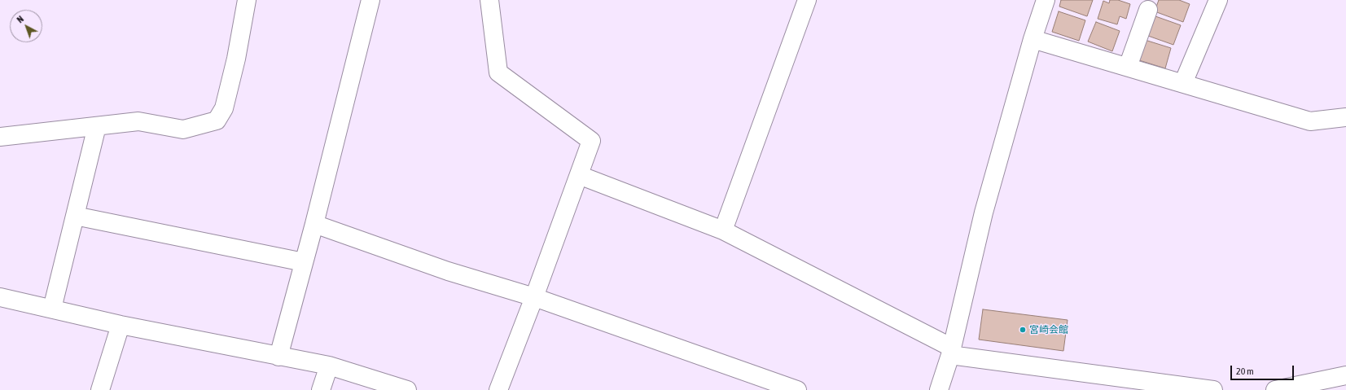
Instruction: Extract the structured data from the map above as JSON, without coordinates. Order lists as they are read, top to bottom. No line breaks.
{"places":["宮崎会館"],"scale_bar":"20 m","north":"top left"}
